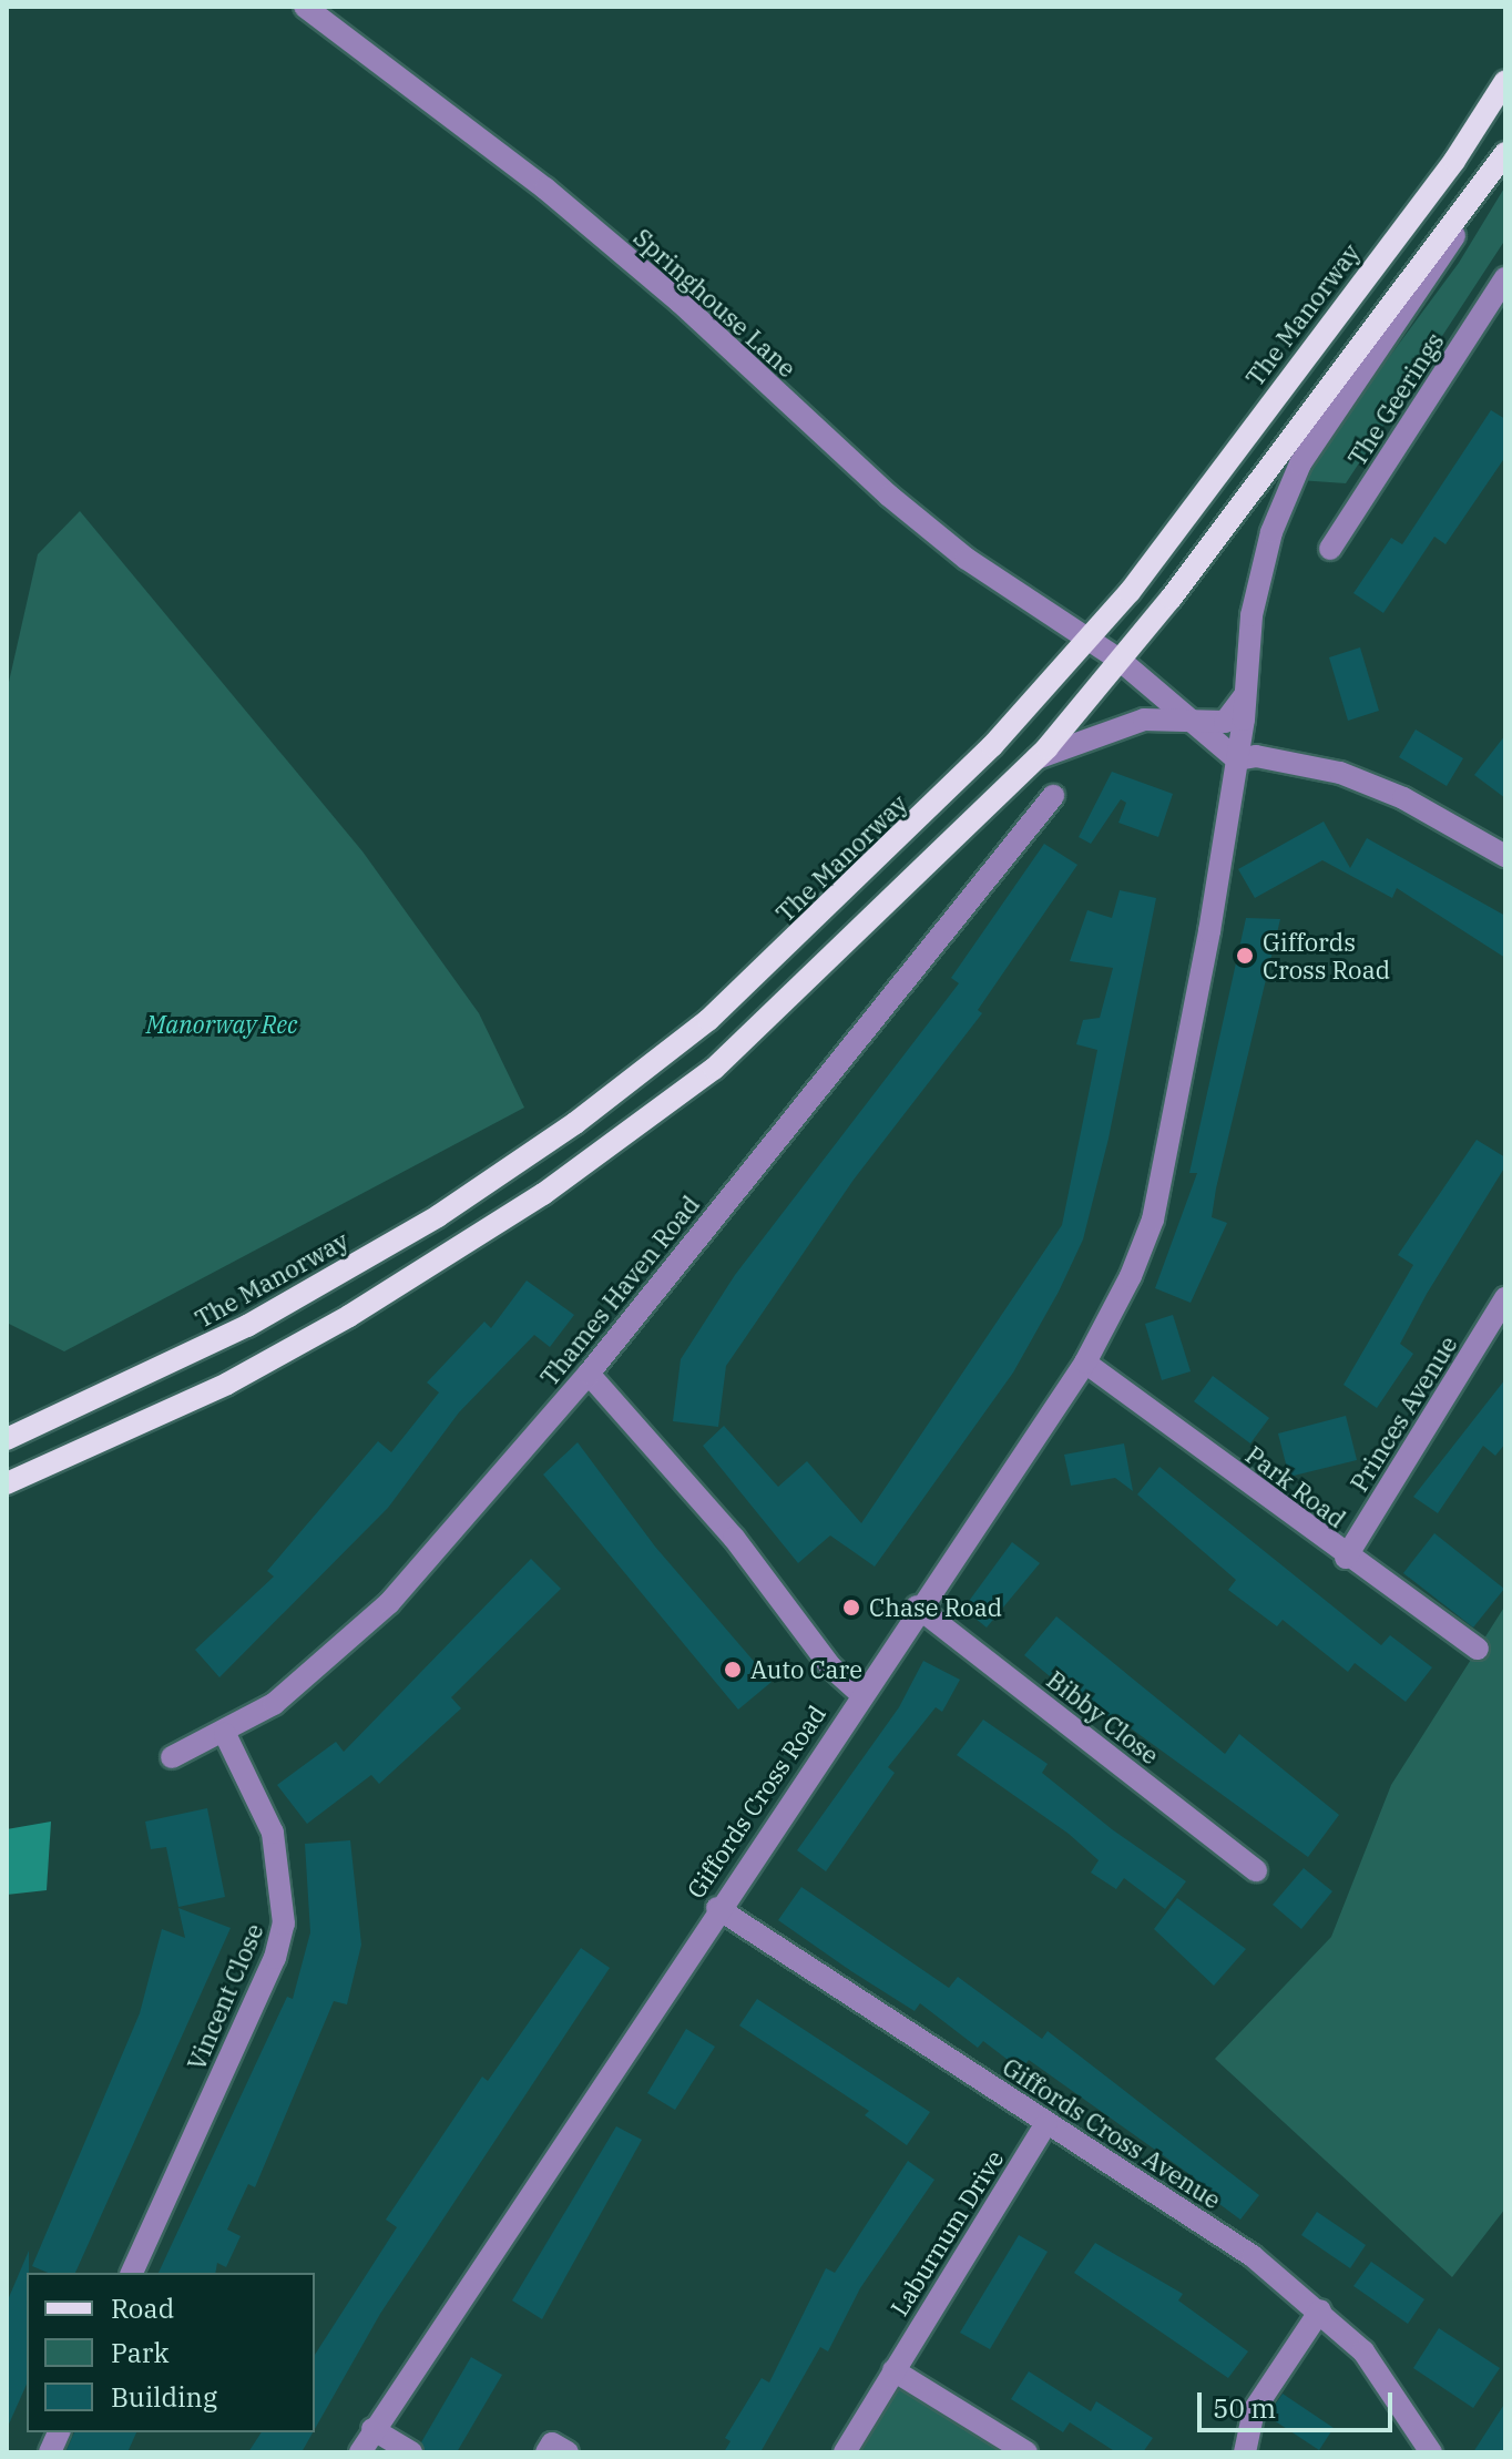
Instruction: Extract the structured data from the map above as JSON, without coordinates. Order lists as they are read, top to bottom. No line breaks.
{"streets":{"main road":["The Manorway"],"street":["Springhouse Lane","The Geerings","Thames Haven Road","Princes Avenue","Park Road","Bibby Close","Giffords Cross Road","Vincent Close","Giffords Cross Avenue","Laburnum Drive"]},"crossings":[["Springhouse Lane","The Manorway"],["Springhouse Lane","Giffords Cross Road"],["Thames Haven Road","Vincent Close"],["Princes Avenue","Park Road"],["Park Road","Giffords Cross Road"],["Bibby Close","Giffords Cross Road"],["Giffords Cross Road","Giffords Cross Avenue"],["Giffords Cross Avenue","Laburnum Drive"]],"parks":["Manorway Rec"],"places":["Giffords Cross Road","Chase Road","Auto Care"],"legend":["Road","Park","Building"],"scale_bar":"50 m"}
